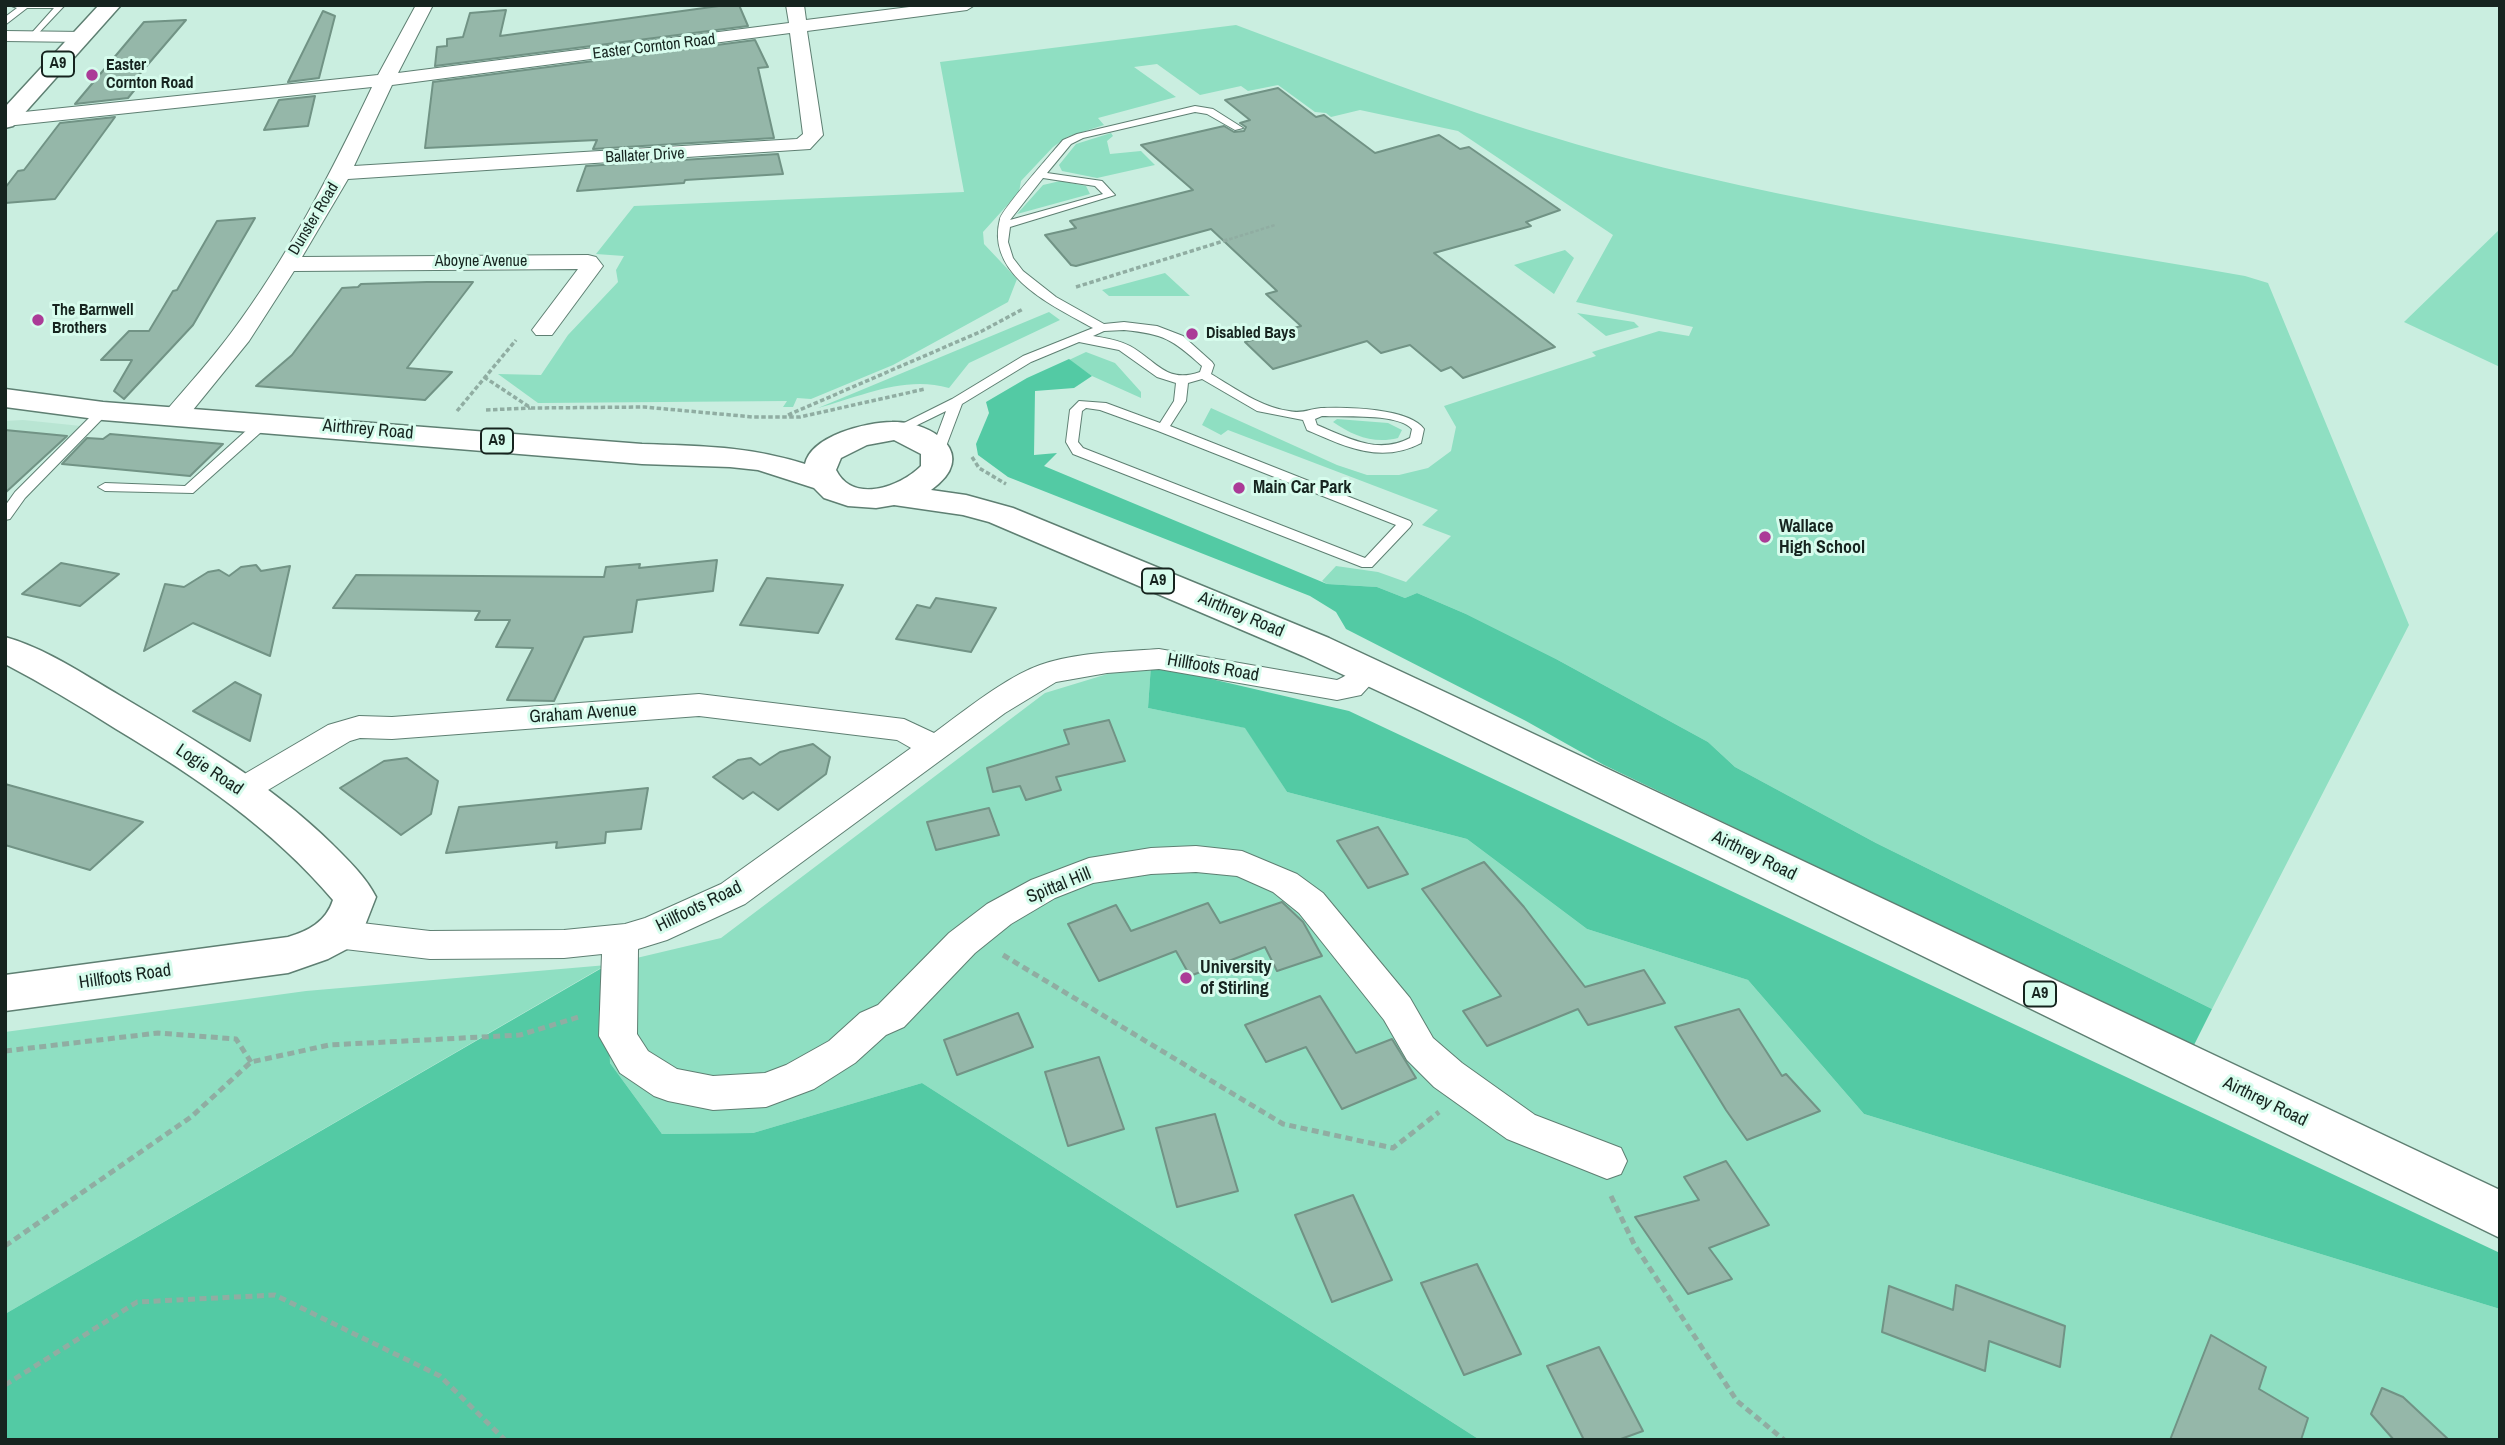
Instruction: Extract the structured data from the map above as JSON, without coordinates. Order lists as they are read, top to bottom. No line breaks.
{"streets":{"main road":["A9","Airthrey Road","Hillfoots Road","Logie Road"],"street":["Easter Cornton Road","Ballater Drive","Dunster Road","Aboyne Avenue","Graham Avenue","Spittal Hill"]},"crossings":[["Easter Cornton Road","A9"],["Easter Cornton Road","Ballater Drive"],["Easter Cornton Road","Dunster Road"],["A9","Airthrey Road"],["Ballater Drive","Dunster Road"],["Dunster Road","Aboyne Avenue"],["Dunster Road","Airthrey Road"],["Airthrey Road","Hillfoots Road"],["Hillfoots Road","Graham Avenue"],["Hillfoots Road","Logie Road"],["Hillfoots Road","Spittal Hill"],["Graham Avenue","Logie Road"]],"places":["Easter Cornton Road","The Barnwell Brothers","Disabled Bays","Main Car Park","Wallace High School","University of Stirling"]}
